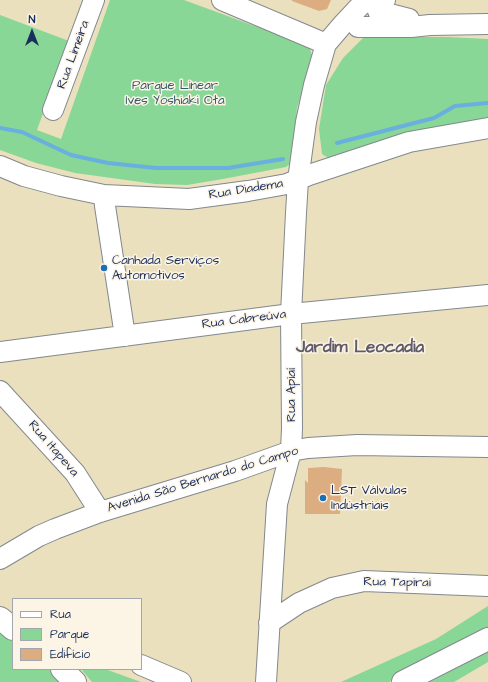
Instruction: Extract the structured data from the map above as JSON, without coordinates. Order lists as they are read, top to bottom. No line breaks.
{"streets":{"street":["Rua Limeira","Rua Diadema","Rua Cabreúva","Rua Apiaí","Rua Itapeva","Avenida São Bernardo do Campo","Rua Tapirai"]},"crossings":[["Rua Diadema","Rua Apiaí"],["Rua Cabreúva","Rua Apiaí"],["Rua Apiaí","Avenida São Bernardo do Campo"],["Rua Apiaí","Rua Tapirai"],["Rua Itapeva","Avenida São Bernardo do Campo"]],"districts":["Jardim Leocadia"],"parks":["Parque Linear Ives Yoshiaki Ota"],"places":["Canhada Serviços Automotivos","LST Válvulas Indústriais"],"legend":["Rua","Parque","Edifício"],"north":"top"}
